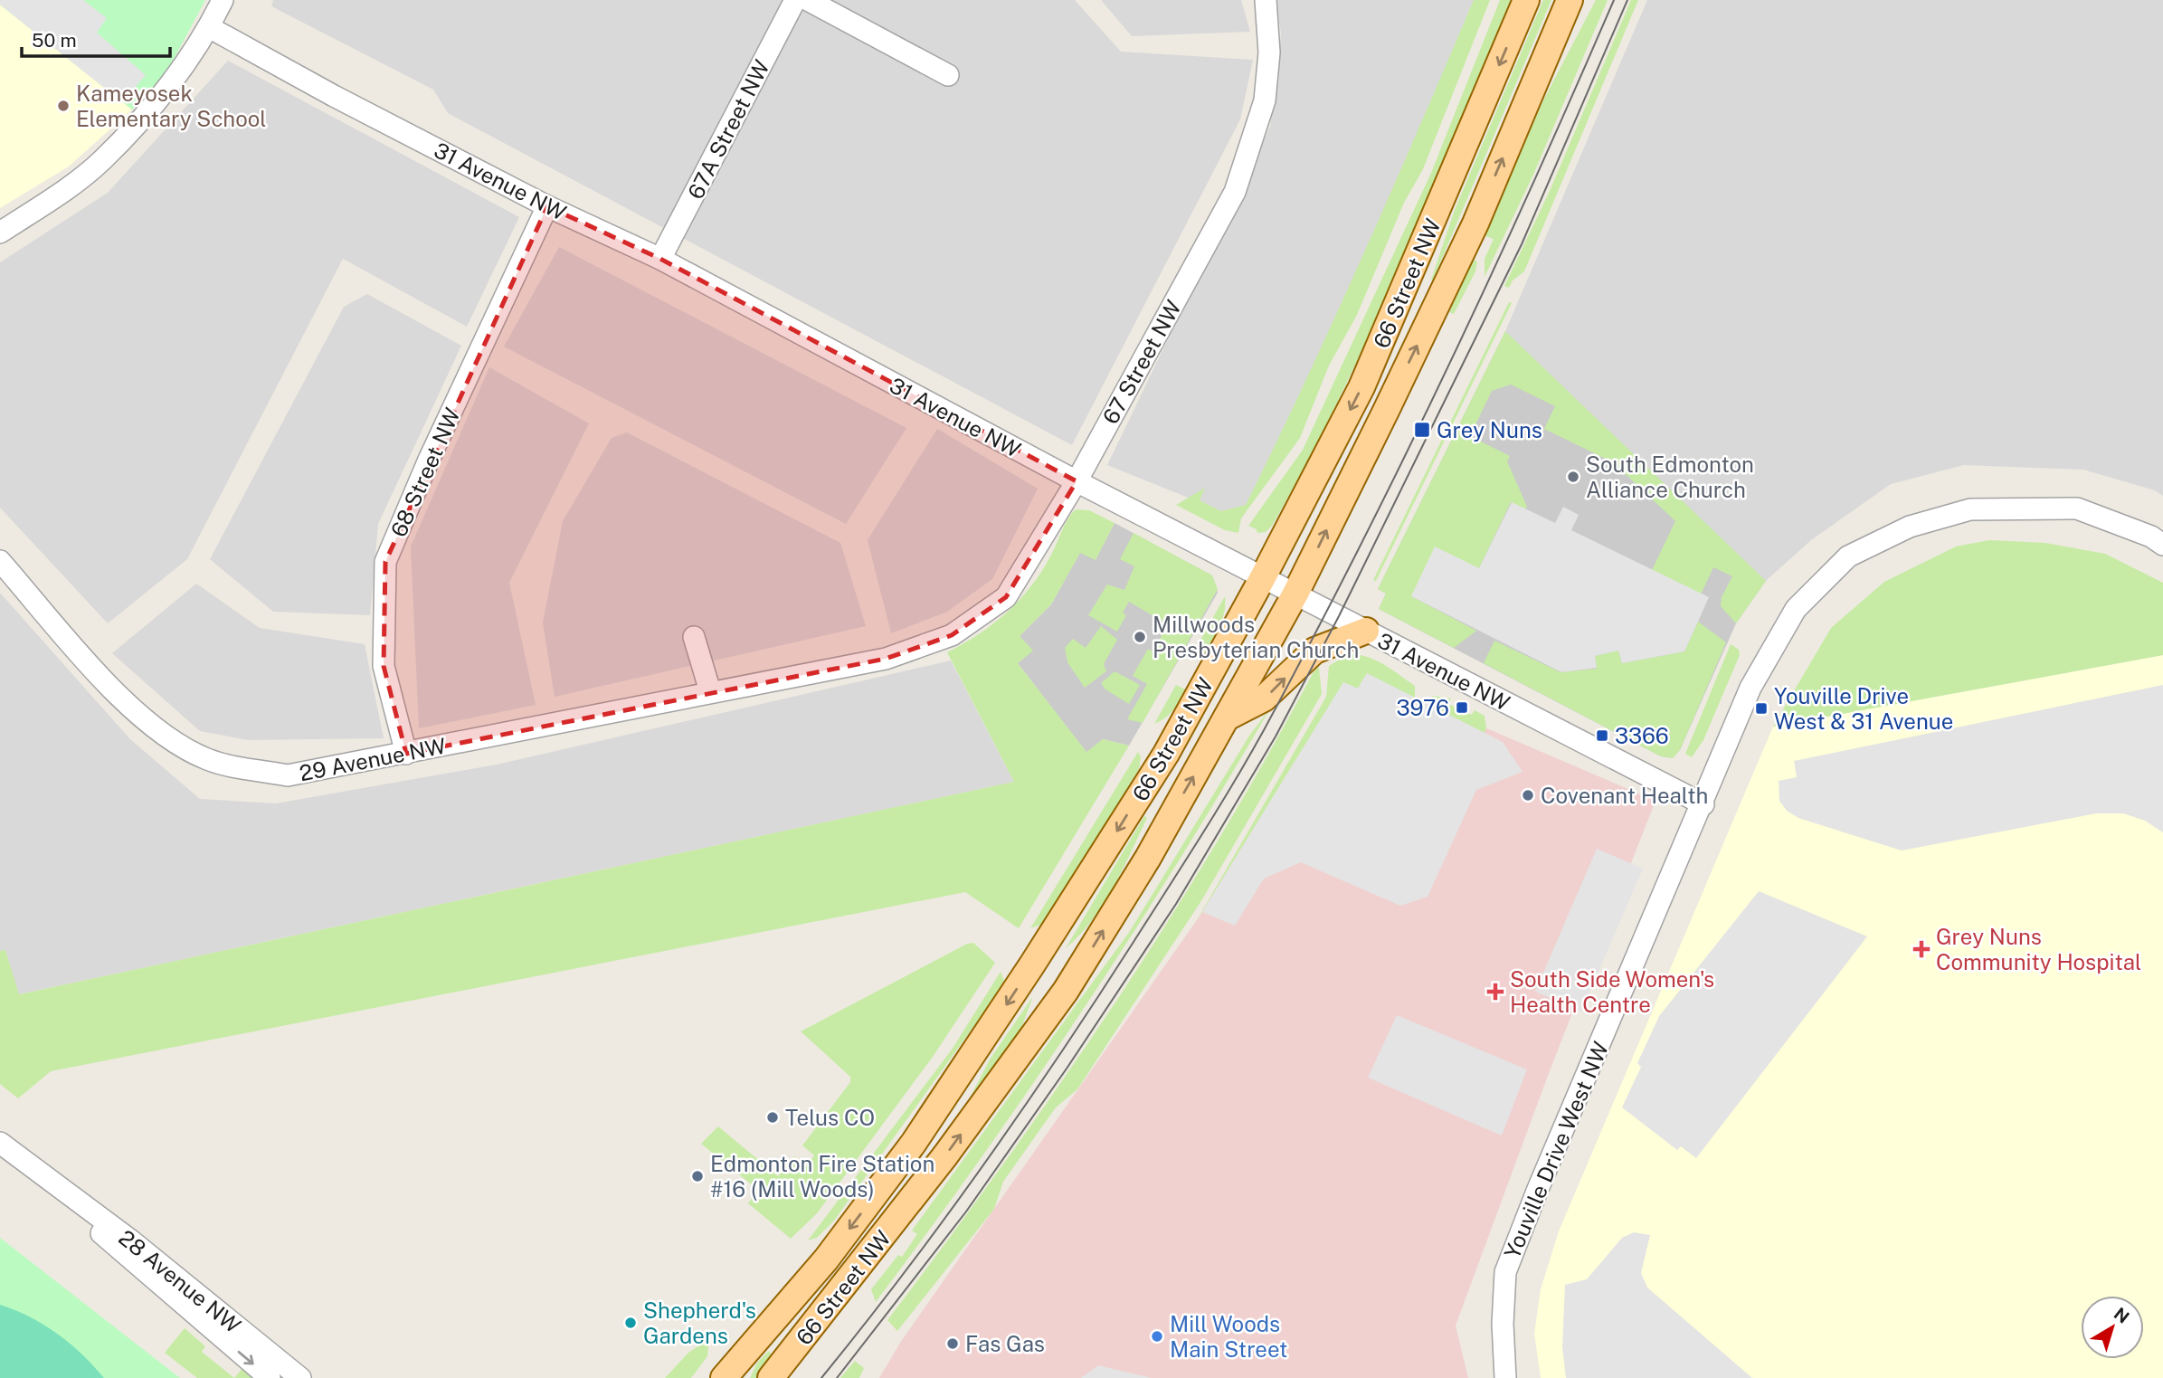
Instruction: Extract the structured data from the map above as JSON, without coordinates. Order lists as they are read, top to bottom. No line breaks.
{"streets":{"main road":["66 Street NW"],"street":["67A Street NW","31 Avenue NW","67 Street NW","68 Street NW","29 Avenue NW","Youville Drive West NW","28 Avenue NW"]},"crossings":[["67A Street NW","31 Avenue NW"],["31 Avenue NW","66 Street NW"],["31 Avenue NW","67 Street NW"],["31 Avenue NW","68 Street NW"],["31 Avenue NW","Youville Drive West NW"],["67 Street NW","29 Avenue NW"],["68 Street NW","29 Avenue NW"]],"places":{"other":["Kameyosek Elementary School","South Edmonton Alliance Church","Millwoods Presbyterian Church","Covenant Health","Telus CO","Edmonton Fire Station #16 (Mill Woods)","Shepherd's Gardens","Mill Woods Main Street","Fas Gas"],"transit":["Grey Nuns","3976","Youville Drive West & 31 Avenue","3366"],"health":["Grey Nuns Community Hospital","South Side Women's Health Centre"]},"scale_bar":"50 m","north":"top right"}
